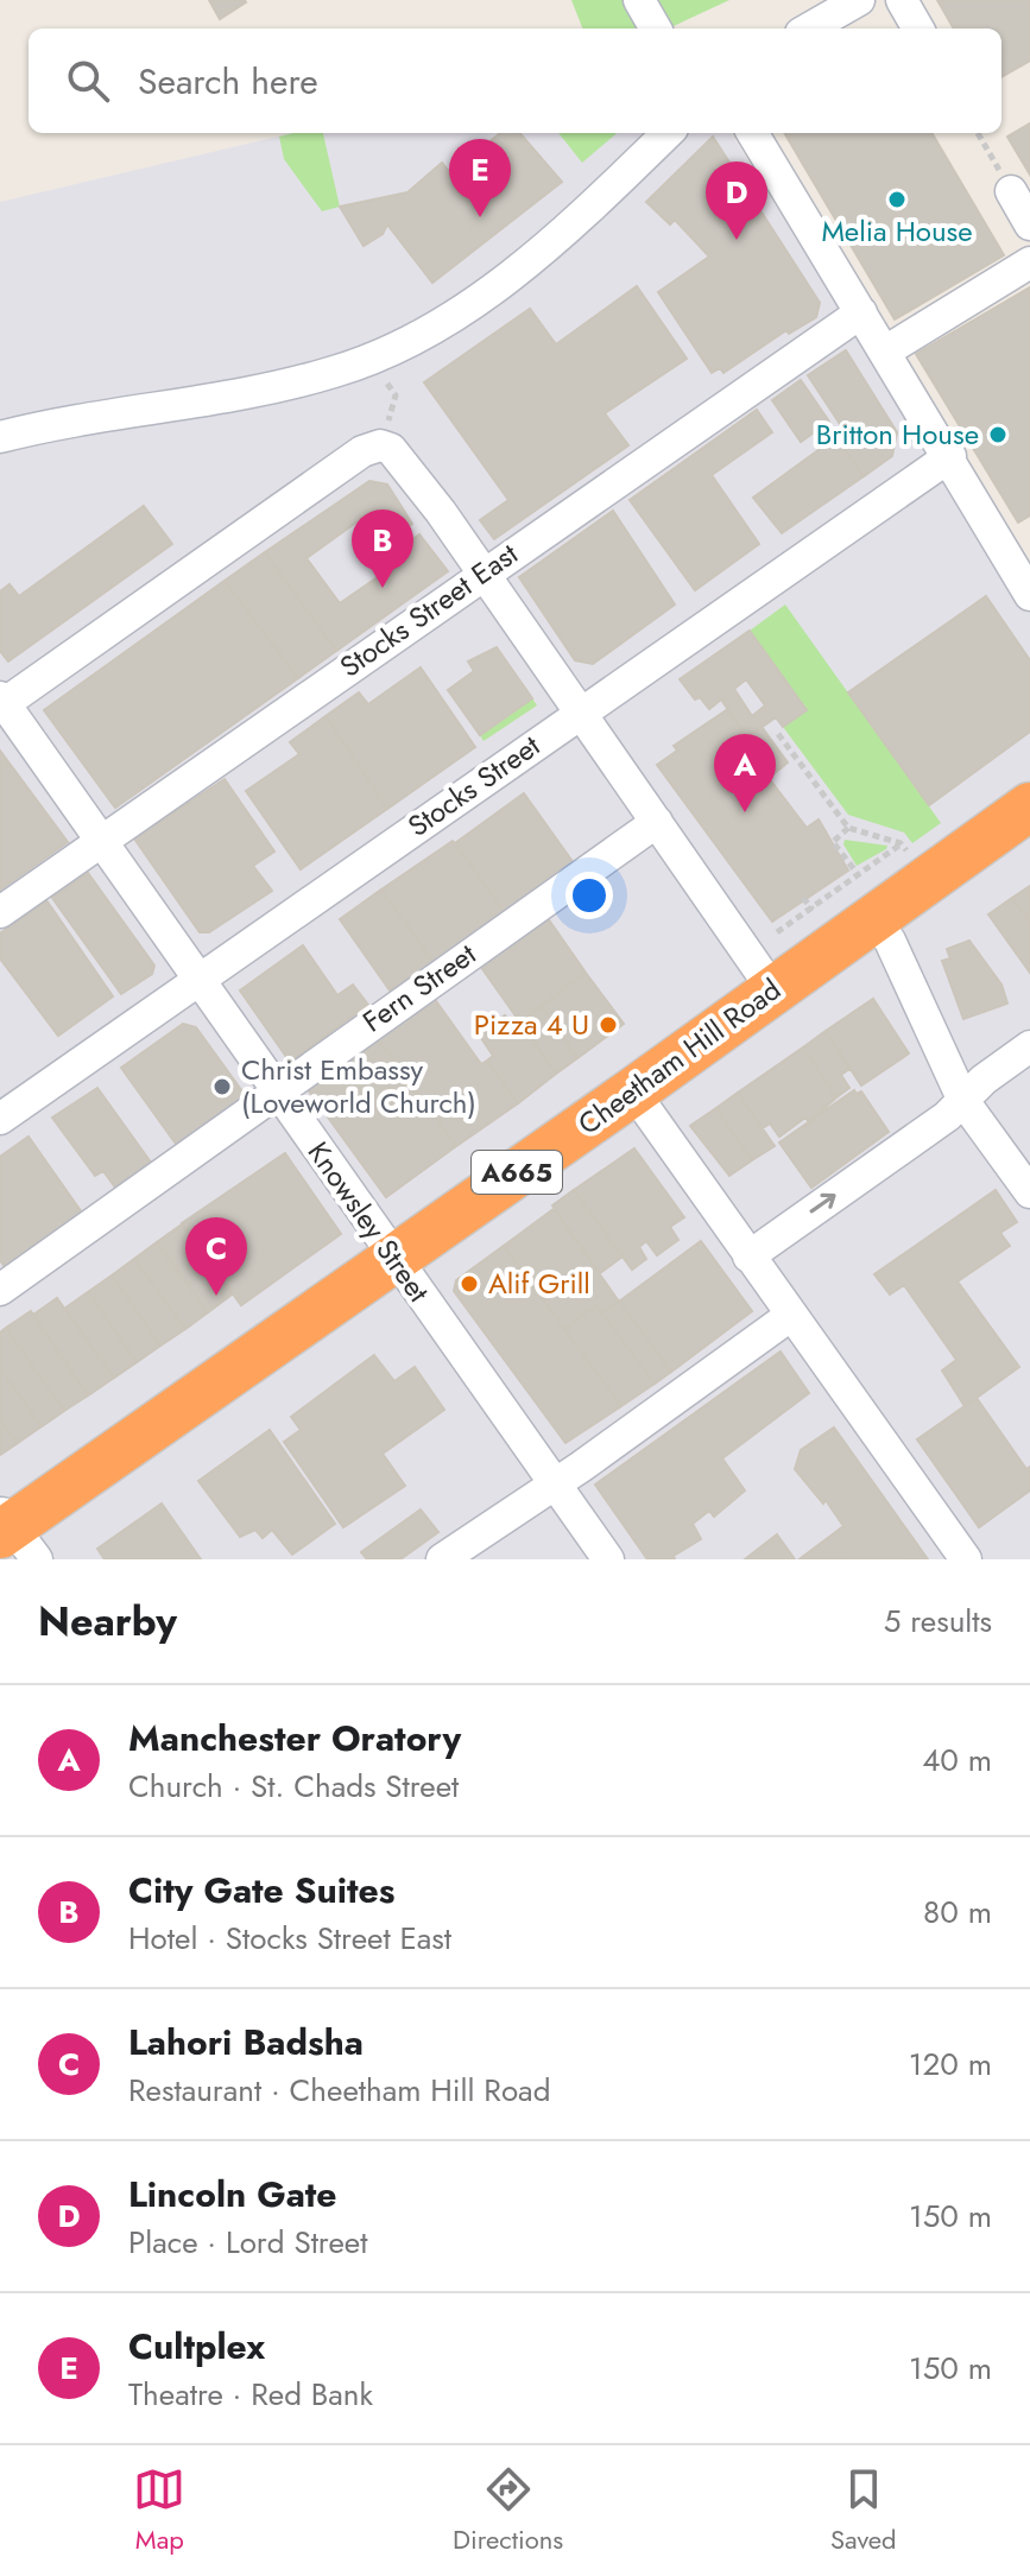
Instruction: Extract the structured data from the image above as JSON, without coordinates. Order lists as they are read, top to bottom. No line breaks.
{"streets":{"highway":["Cheetham Hill Road","A665"],"street":["Stocks Street East","Stocks Street","Fern Street","Knowsley Street"]},"crossings":[["Stocks Street East","Knowsley Street"],["Stocks Street","Knowsley Street"],["Fern Street","Knowsley Street"],["Cheetham Hill Road","Knowsley Street"]],"places":["Melia House","Britton House","Pizza 4 U","Christ Embassy (Loveworld Church)","Alif Grill"],"page":{"search":"Search here","pins":["E","D","B","A","C"],"heading":["Nearby","5 results"],"list":[{"mark":"A","name":"Manchester Oratory","note":"Church · St. Chads Street","value":"40 m"},{"mark":"B","name":"City Gate Suites","note":"Hotel · Stocks Street East","value":"80 m"},{"mark":"C","name":"Lahori Badsha","note":"Restaurant · Cheetham Hill Road","value":"120 m"},{"mark":"D","name":"Lincoln Gate","note":"Place · Lord Street","value":"150 m"},{"mark":"E","name":"Cultplex","note":"Theatre · Red Bank","value":"150 m"}],"nav":["Map","Directions","Saved"]}}
